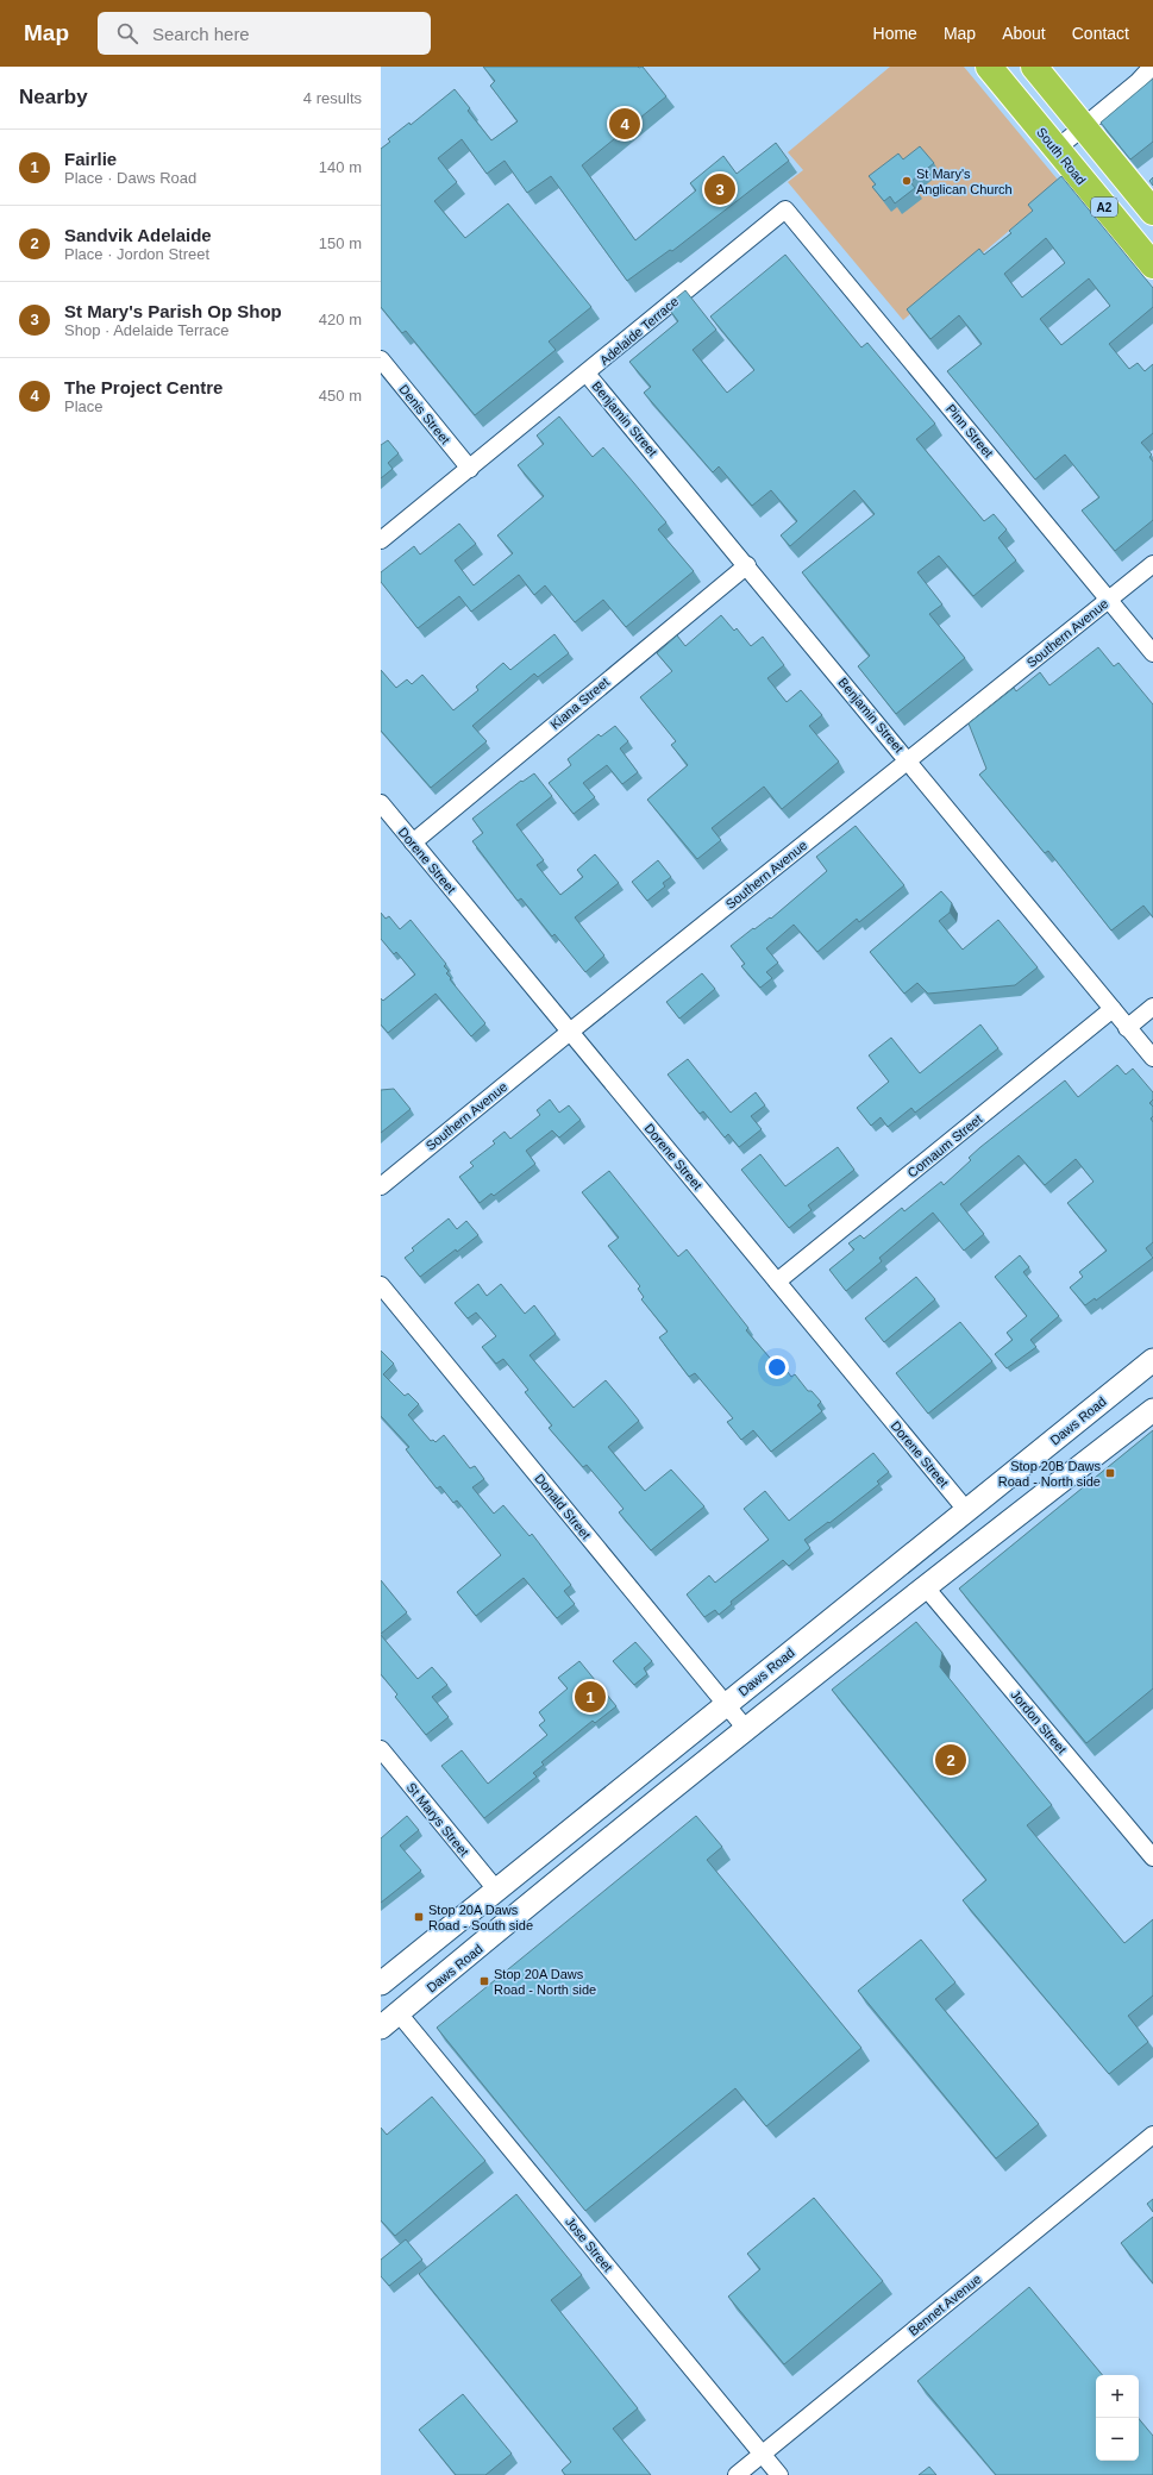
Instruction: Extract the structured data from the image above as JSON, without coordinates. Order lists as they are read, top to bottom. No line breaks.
{"streets":{"highway":["South Road","A2"],"main road":["Daws Road"],"street":["Adelaide Terrace","Denis Street","Benjamin Street","Pinn Street","Southern Avenue","Kiana Street","Dorene Street","Comaum Street","Donald Street","Jordon Street","St Marys Street","Jose Street","Bennet Avenue"]},"crossings":[["Adelaide Terrace","Denis Street"],["Adelaide Terrace","Benjamin Street"],["Adelaide Terrace","Pinn Street"],["Benjamin Street","Southern Avenue"],["Benjamin Street","Kiana Street"],["Benjamin Street","Comaum Street"],["Pinn Street","Southern Avenue"],["Southern Avenue","Dorene Street"],["Kiana Street","Dorene Street"],["Dorene Street","Comaum Street"],["Dorene Street","Daws Road"],["Daws Road","Donald Street"],["Daws Road","Jordon Street"],["Daws Road","St Marys Street"],["Daws Road","Jose Street"],["Jose Street","Bennet Avenue"]],"places":{"other":["St Mary's Anglican Church"],"transit":["Stop 20B Daws Road - North side","Stop 20A Daws Road - South side","Stop 20A Daws Road - North side"]},"page":{"header":"Map","search":"Search here","nav":["Home","Map","About","Contact"],"heading":["Nearby","4 results"],"pins":["4","3","1","2"],"list":[{"mark":"1","name":"Fairlie","note":"Place · Daws Road","value":"140 m"},{"mark":"2","name":"Sandvik Adelaide","note":"Place · Jordon Street","value":"150 m"},{"mark":"3","name":"St Mary's Parish Op Shop","note":"Shop · Adelaide Terrace","value":"420 m"},{"mark":"4","name":"The Project Centre","note":"Place","value":"450 m"}],"map_buttons":["+","−"]}}
